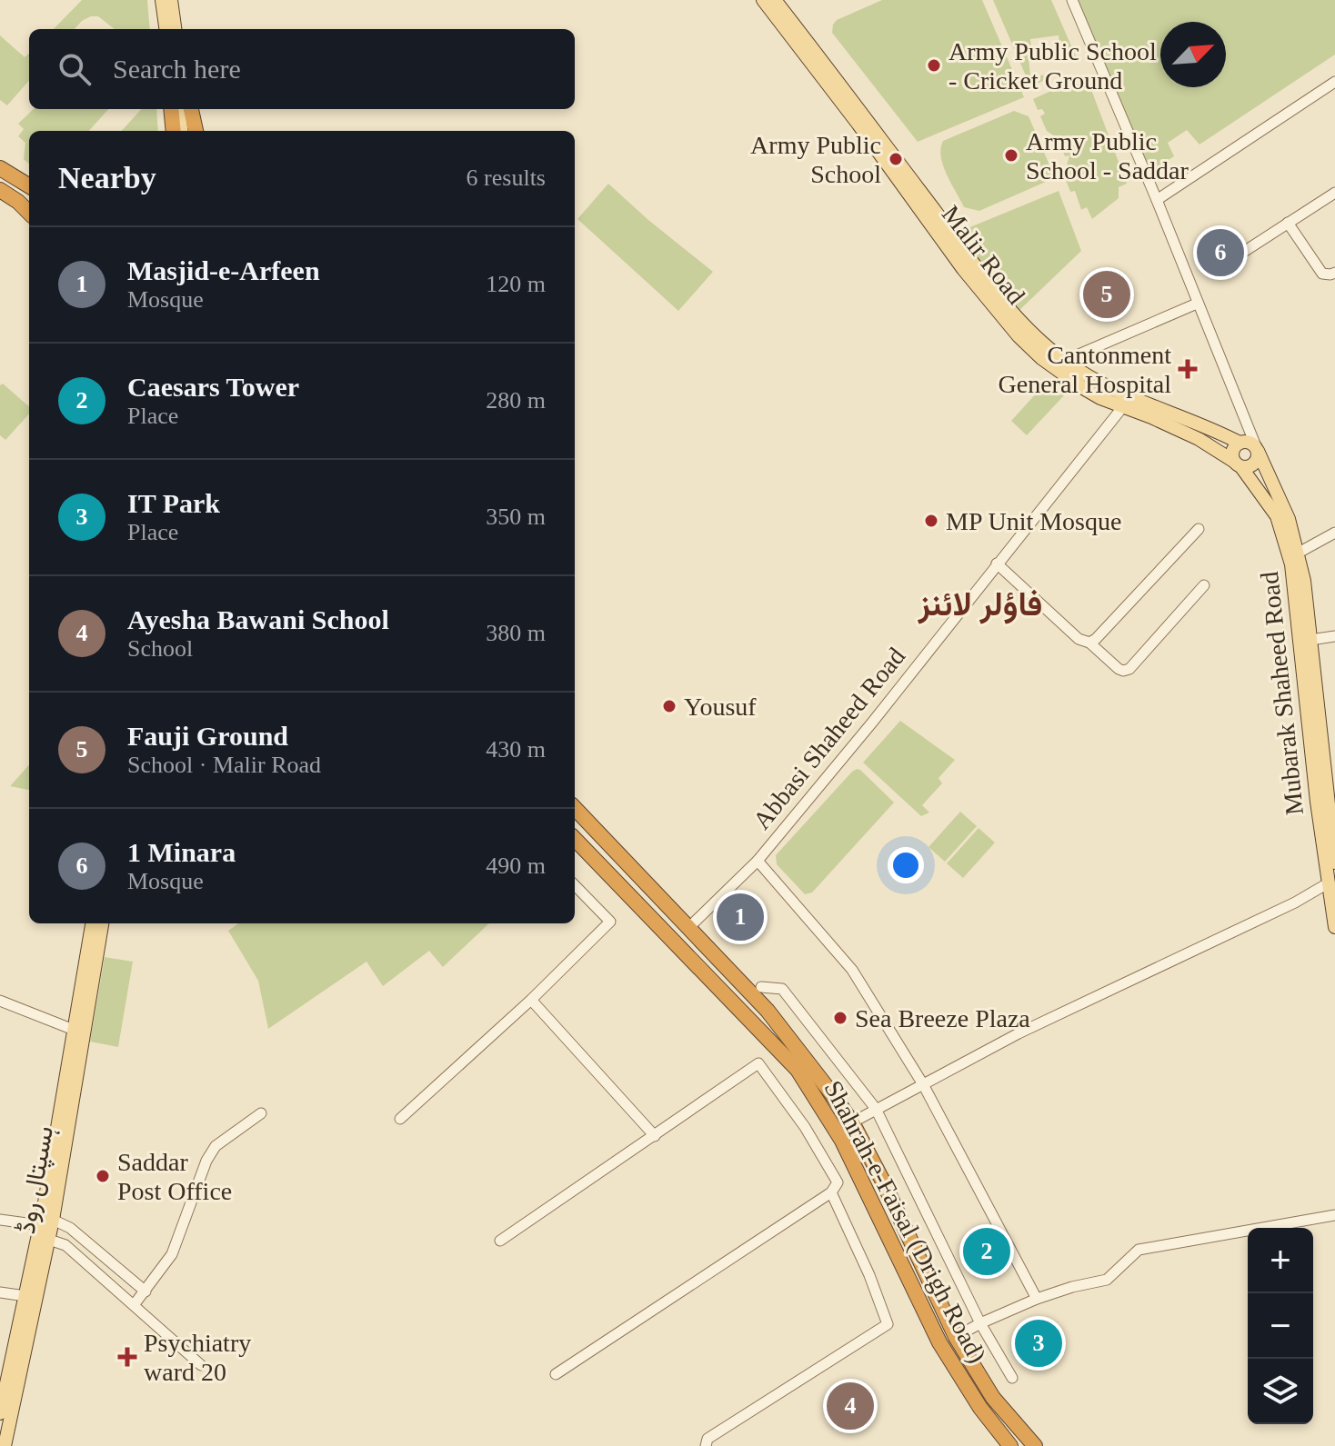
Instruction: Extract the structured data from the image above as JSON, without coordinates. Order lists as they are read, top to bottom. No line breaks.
{"streets":{"highway":["Shahrah-e-Faisal (Drigh Road)"],"main road":["Malir Road","Mubarak Shaheed Road","ہسپتال روڈ"],"street":["Abbasi Shaheed Road"]},"crossings":[["Malir Road","Mubarak Shaheed Road"],["Malir Road","Abbasi Shaheed Road"],["Abbasi Shaheed Road","Shahrah-e-Faisal (Drigh Road)"]],"districts":["فاؤلر لائنز"],"places":{"other":["Army Public School - Cricket Ground","Army Public School - Saddar","Army Public School","MP Unit Mosque","Yousuf","Sea Breeze Plaza","Saddar Post Office"],"health":["Cantonment General Hospital","Psychiatry ward 20"]},"north":"top right","page":{"search":"Search here","heading":["Nearby","6 results"],"pins":["6","5","1","2","3","4"],"list":[{"mark":"1","name":"Masjid-e-Arfeen","note":"Mosque","value":"120 m"},{"mark":"2","name":"Caesars Tower","note":"Place","value":"280 m"},{"mark":"3","name":"IT Park","note":"Place","value":"350 m"},{"mark":"4","name":"Ayesha Bawani School","note":"School","value":"380 m"},{"mark":"5","name":"Fauji Ground","note":"School · Malir Road","value":"430 m"},{"mark":"6","name":"1 Minara","note":"Mosque","value":"490 m"}],"map_buttons":["+","−"]}}
